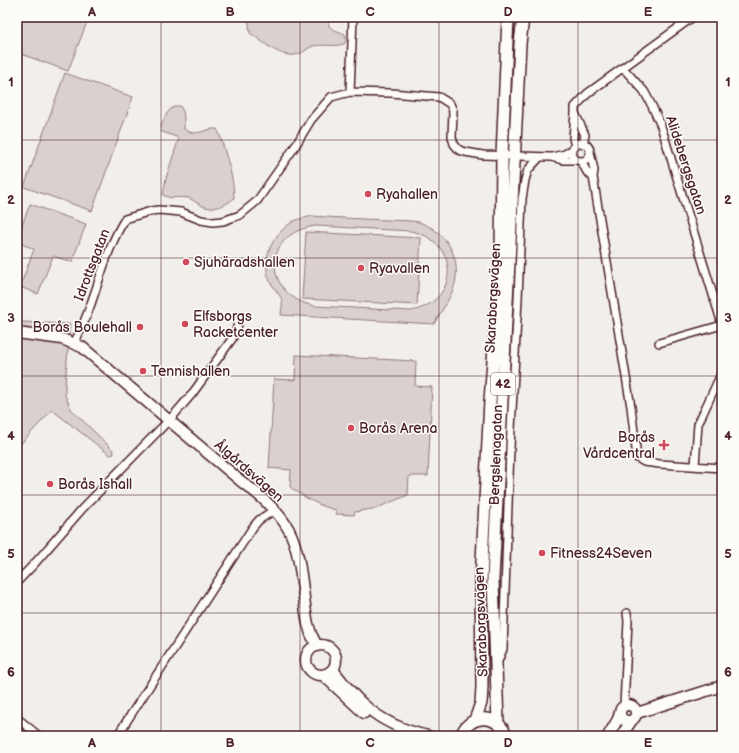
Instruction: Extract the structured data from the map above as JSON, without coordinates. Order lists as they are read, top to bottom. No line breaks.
{"streets":{"main road":["Skaraborgsvägen","42"],"street":["Alidebergsgatan","Idrottsgatan","Bergslenagatan","Ålgårdsvägen"]},"crossings":[["Idrottsgatan","Ålgårdsvägen"],["Skaraborgsvägen","42"],["Skaraborgsvägen","Bergslenagatan"]],"places":{"other":["Ryahallen","Sjuhäradshallen","Ryavallen","Elfsborgs Racketcenter","Borås Boulehall","Tennishallen","Borås Arena","Borås Ishall","Fitness24Seven"],"health":["Borås Vårdcentral"]},"grid":{"columns":["A","B","C","D","E"],"rows":["1","2","3","4","5","6"]}}
